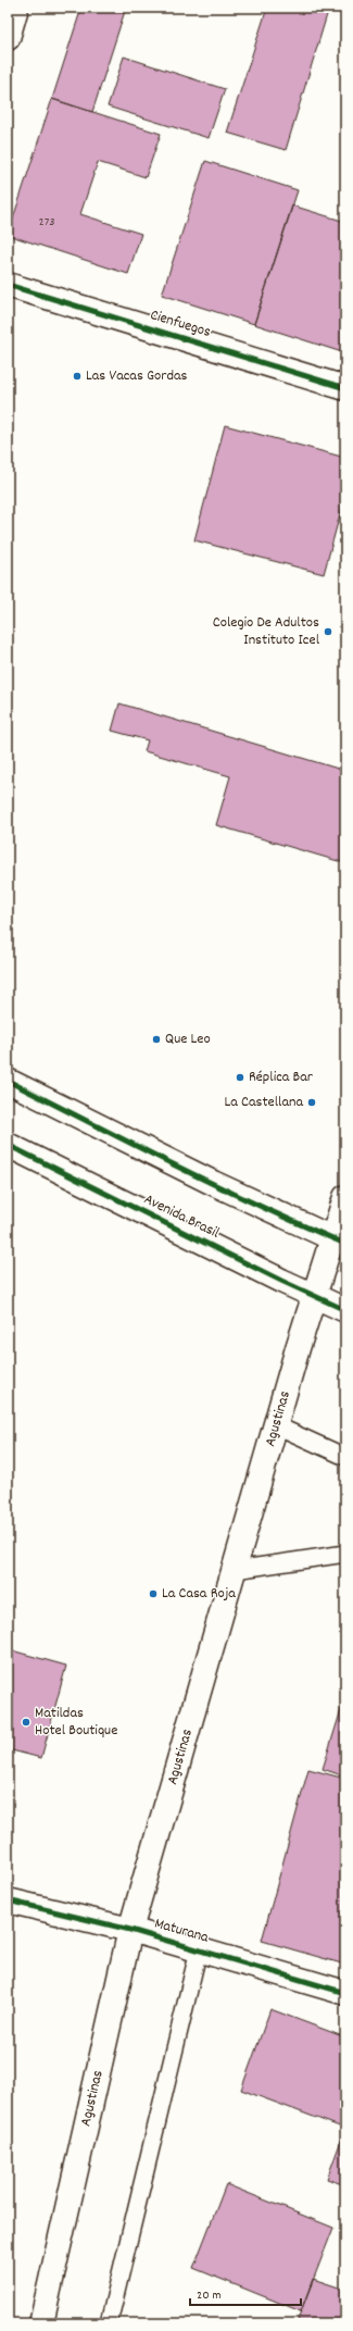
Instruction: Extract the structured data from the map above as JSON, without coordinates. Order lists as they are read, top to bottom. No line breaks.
{"streets":{"main road":["Cienfuegos","Avenida Brasil","Agustinas","Maturana"]},"crossings":[["Avenida Brasil","Agustinas"],["Agustinas","Maturana"]],"places":["Las Vacas Gordas","Colegio De Adultos Instituto Icel","Que Leo","Réplica Bar","La Castellana","La Casa Roja","Matildas Hotel Boutique"],"house_numbers":["273"],"scale_bar":"20 m"}
